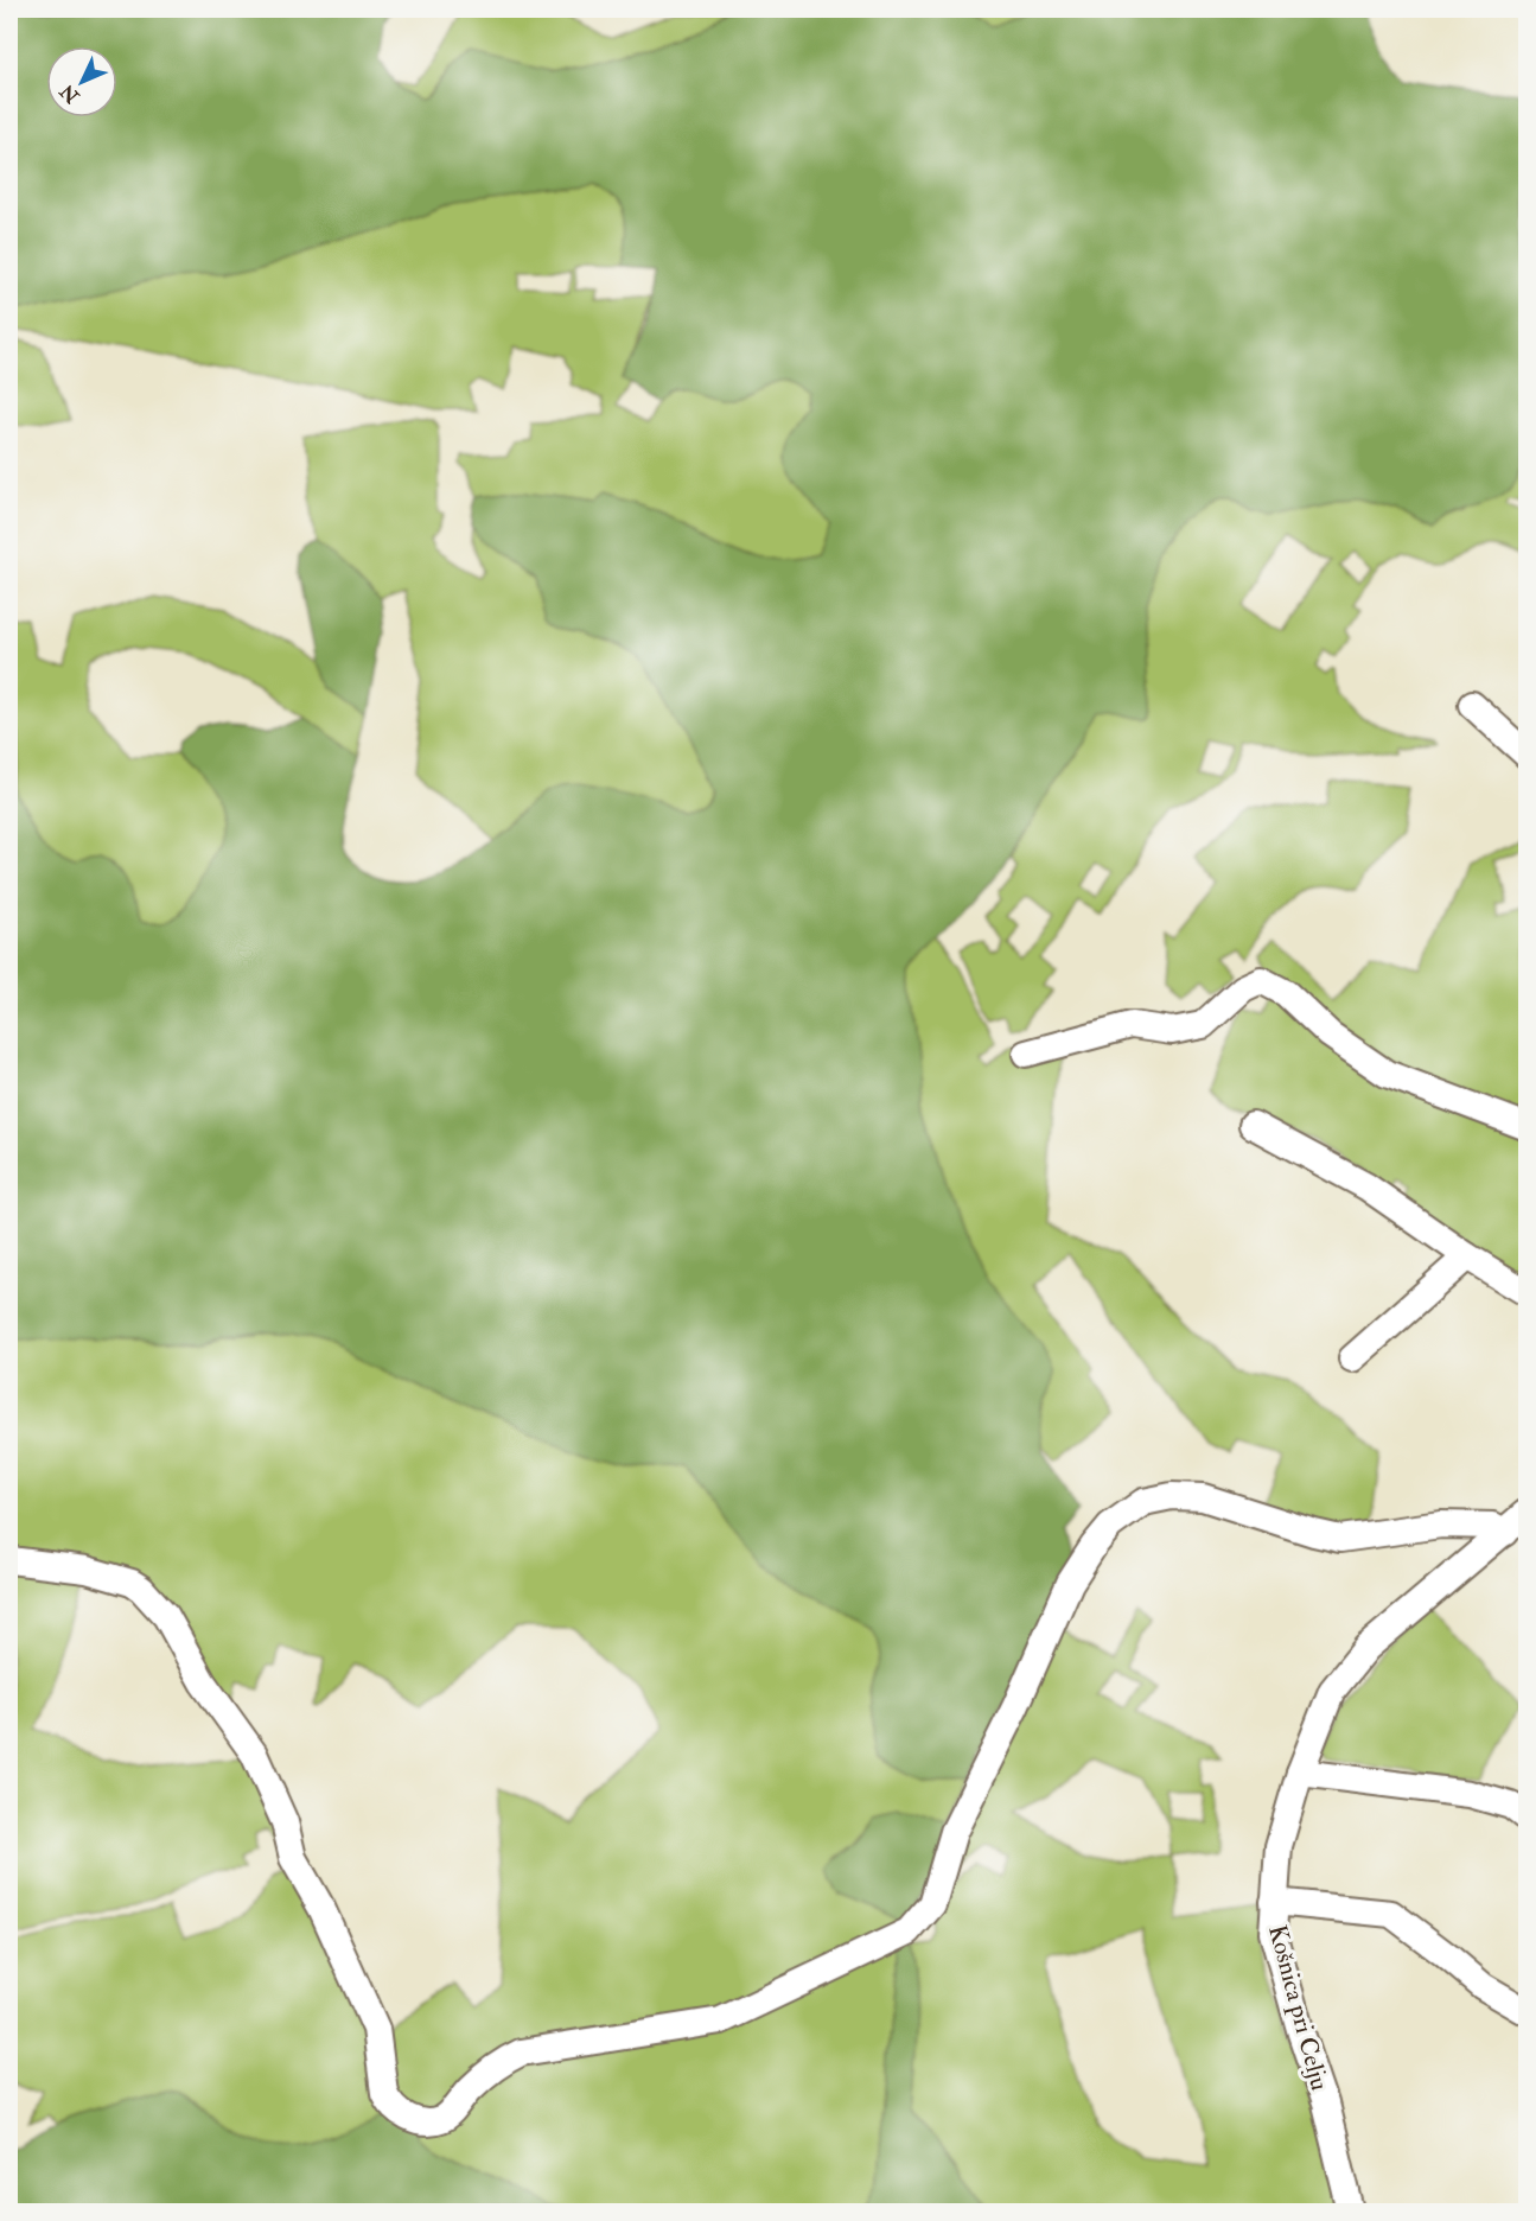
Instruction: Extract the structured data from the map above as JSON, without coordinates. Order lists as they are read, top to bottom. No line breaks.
{"streets":{"street":["Košnica pri Celju"]},"north":"bottom left"}
